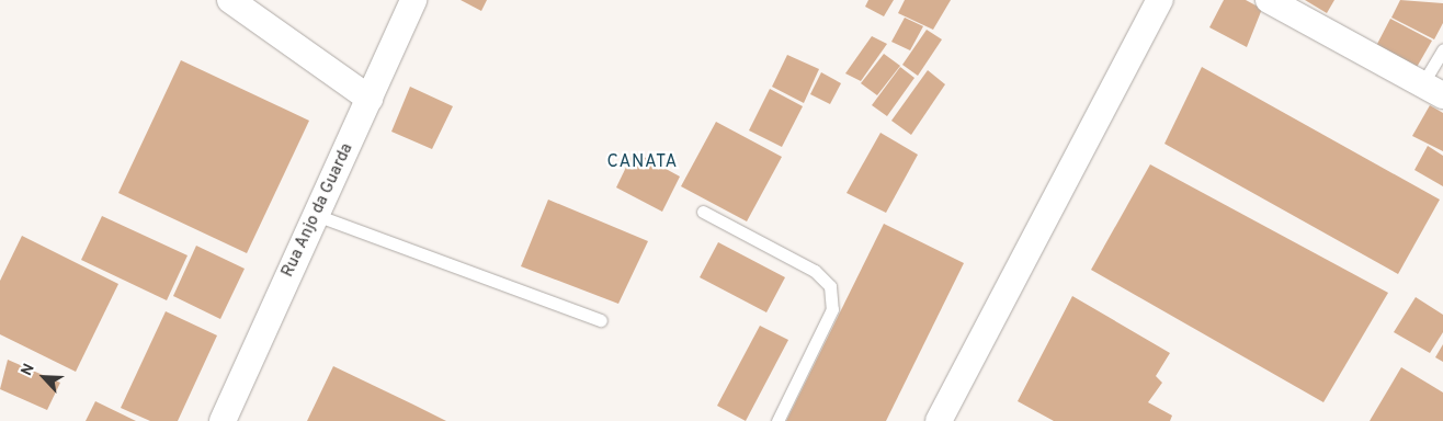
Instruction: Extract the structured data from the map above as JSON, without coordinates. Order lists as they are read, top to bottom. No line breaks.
{"streets":{"street":["Rua Anjo da Guarda"]},"districts":["CANATA"],"north":"top left"}
